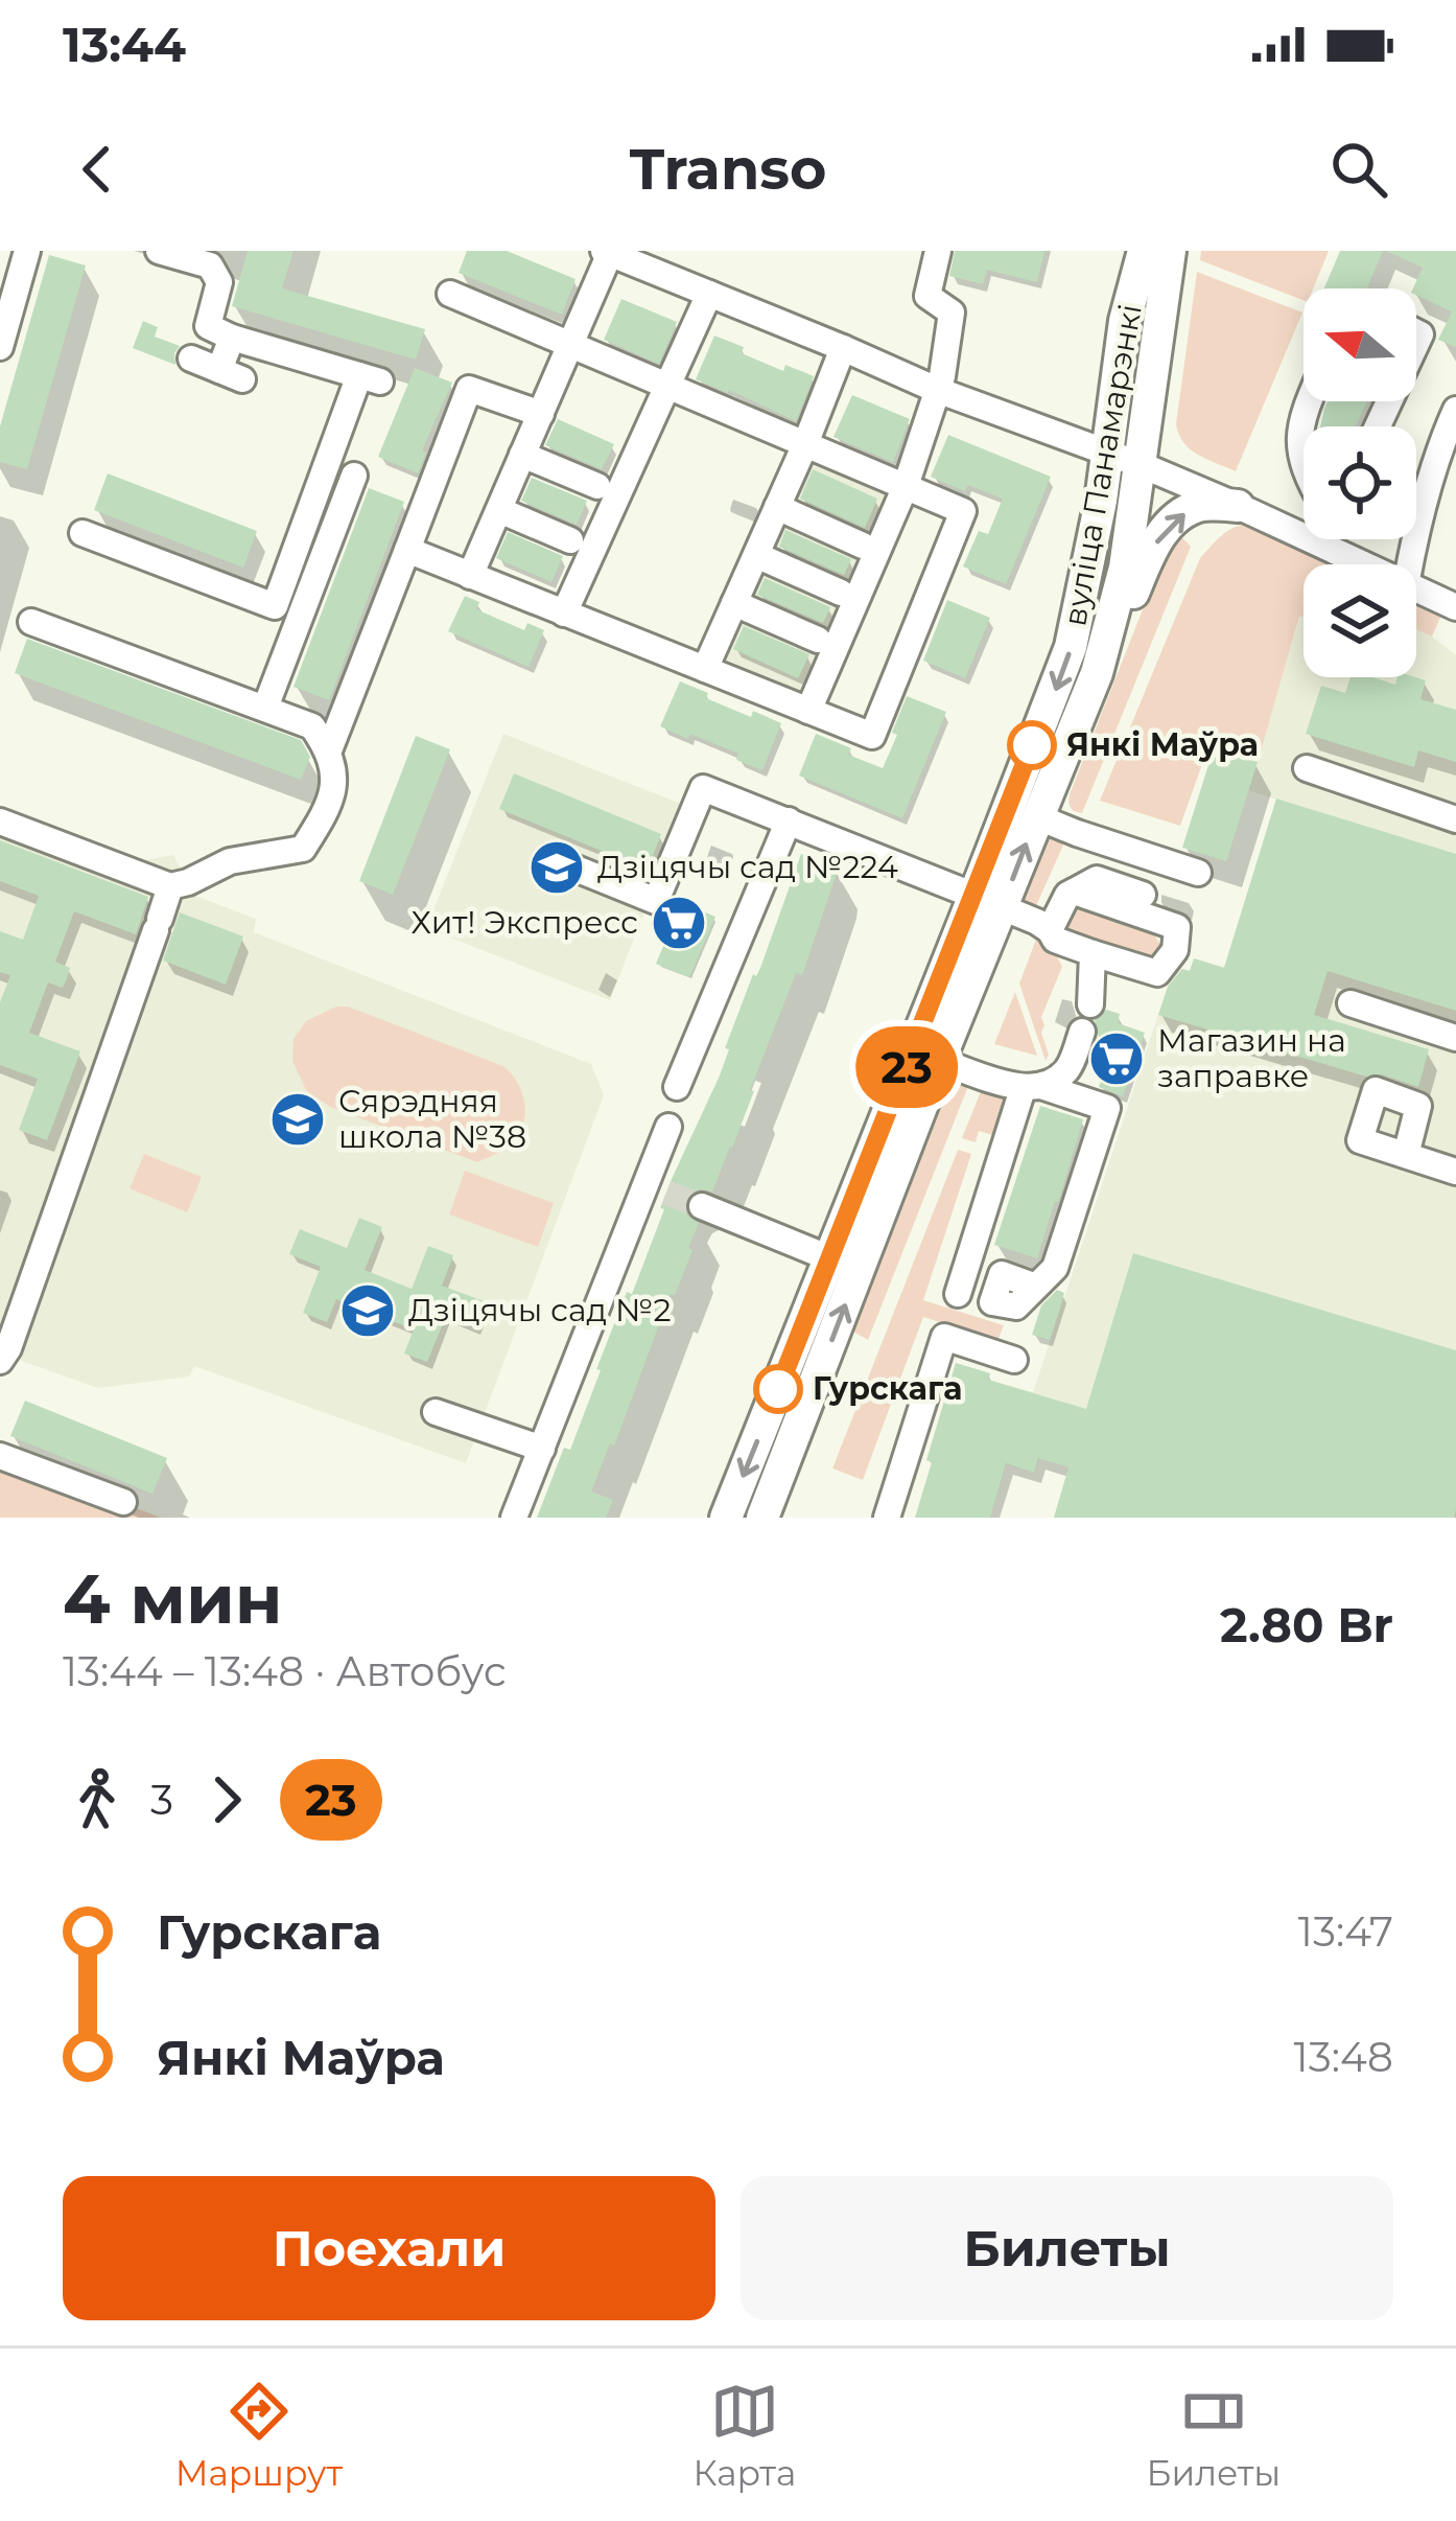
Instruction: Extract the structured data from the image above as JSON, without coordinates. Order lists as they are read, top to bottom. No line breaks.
{"streets":{"main road":["вуліца Панамарэнкі"]},"places":{"other":["Янкі Маўра","Гурскага"],"school or university":["Дзіцячы сад №224","Сярэдняя школа №38","Дзіцячы сад №2"],"supermarket":["Хит! Экспресс","Магазин на заправке"]},"lines":["bus line 23"],"north":"left","page":{"status":"13:44","header":"Transo","on_map":"23","heading":["4 мин","13:44 – 13:48 · Автобус","2.80 Br"],"legs":["3","23"],"list":[{"name":"Гурскага","value":"13:47"},{"name":"Янкі Маўра","value":"13:48"}],"buttons":["Поехали","Билеты"],"tabs":["Маршрут","Карта","Билеты"]}}
